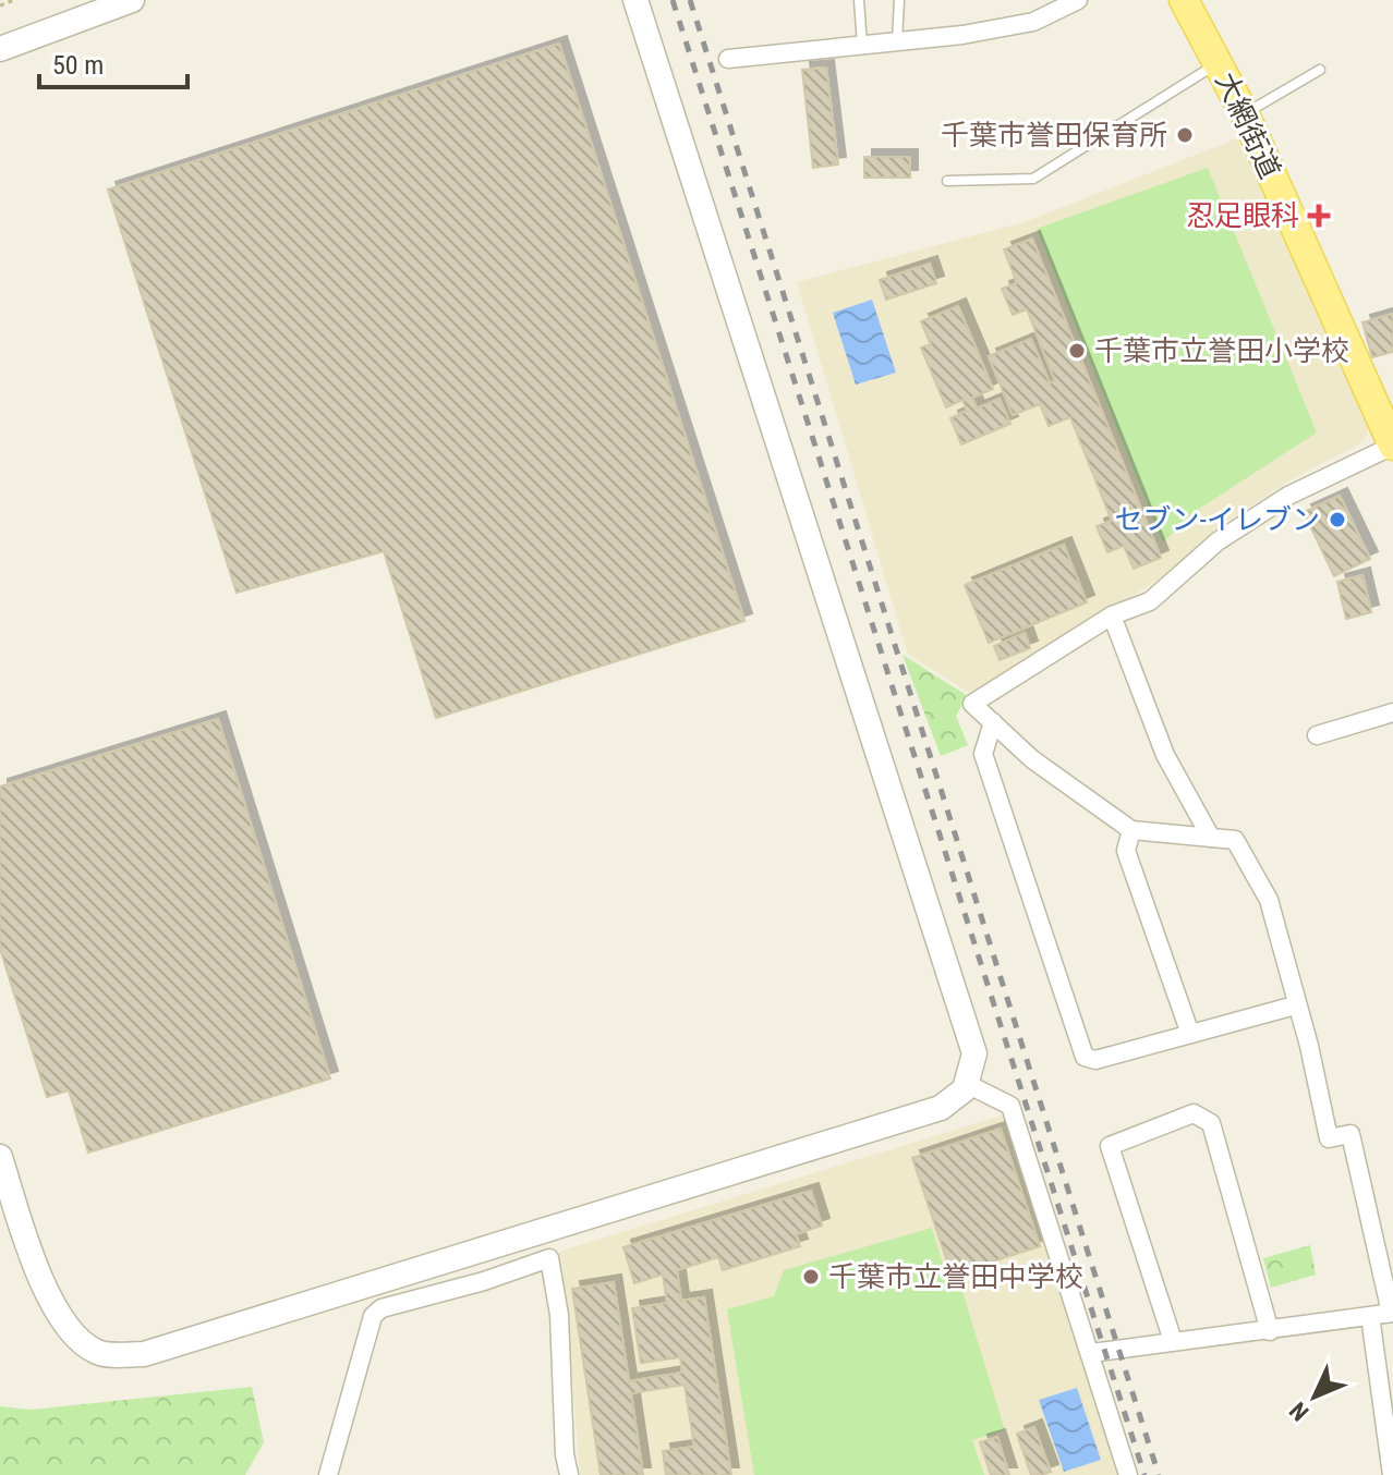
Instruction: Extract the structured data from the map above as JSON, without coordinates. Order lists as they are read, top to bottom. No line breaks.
{"streets":{"main road":["大網街道"]},"places":{"other":["千葉市誉田保育所","千葉市立誉田小学校","セブン-イレブン","千葉市立誉田中学校"],"health":["忍足眼科"]},"scale_bar":"50 m","north":"bottom left"}
